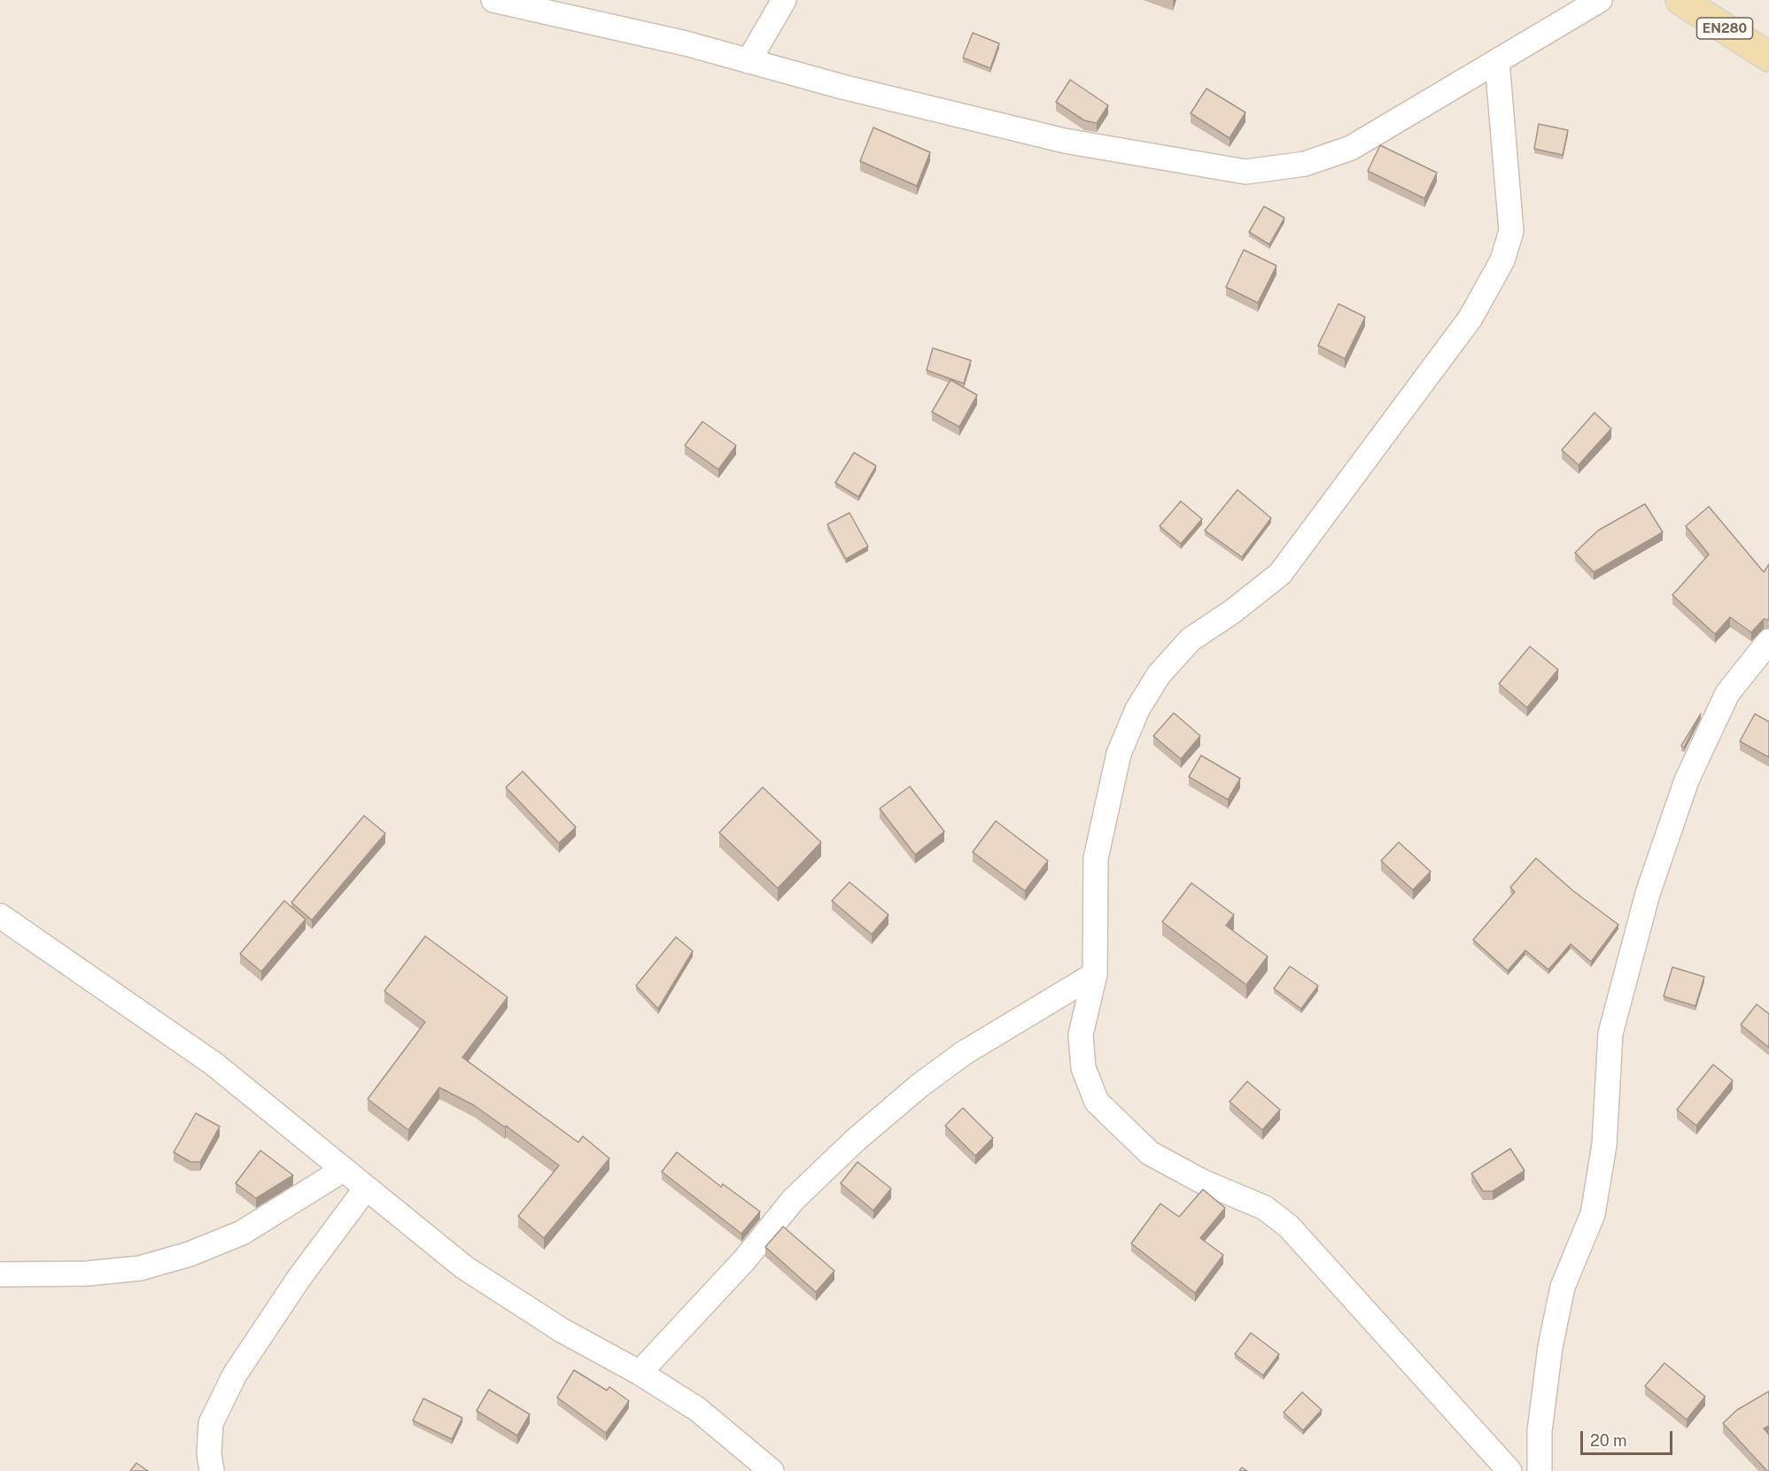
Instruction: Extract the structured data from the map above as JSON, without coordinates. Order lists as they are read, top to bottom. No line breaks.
{"streets":{"main road":["EN280"]},"scale_bar":"20 m"}
